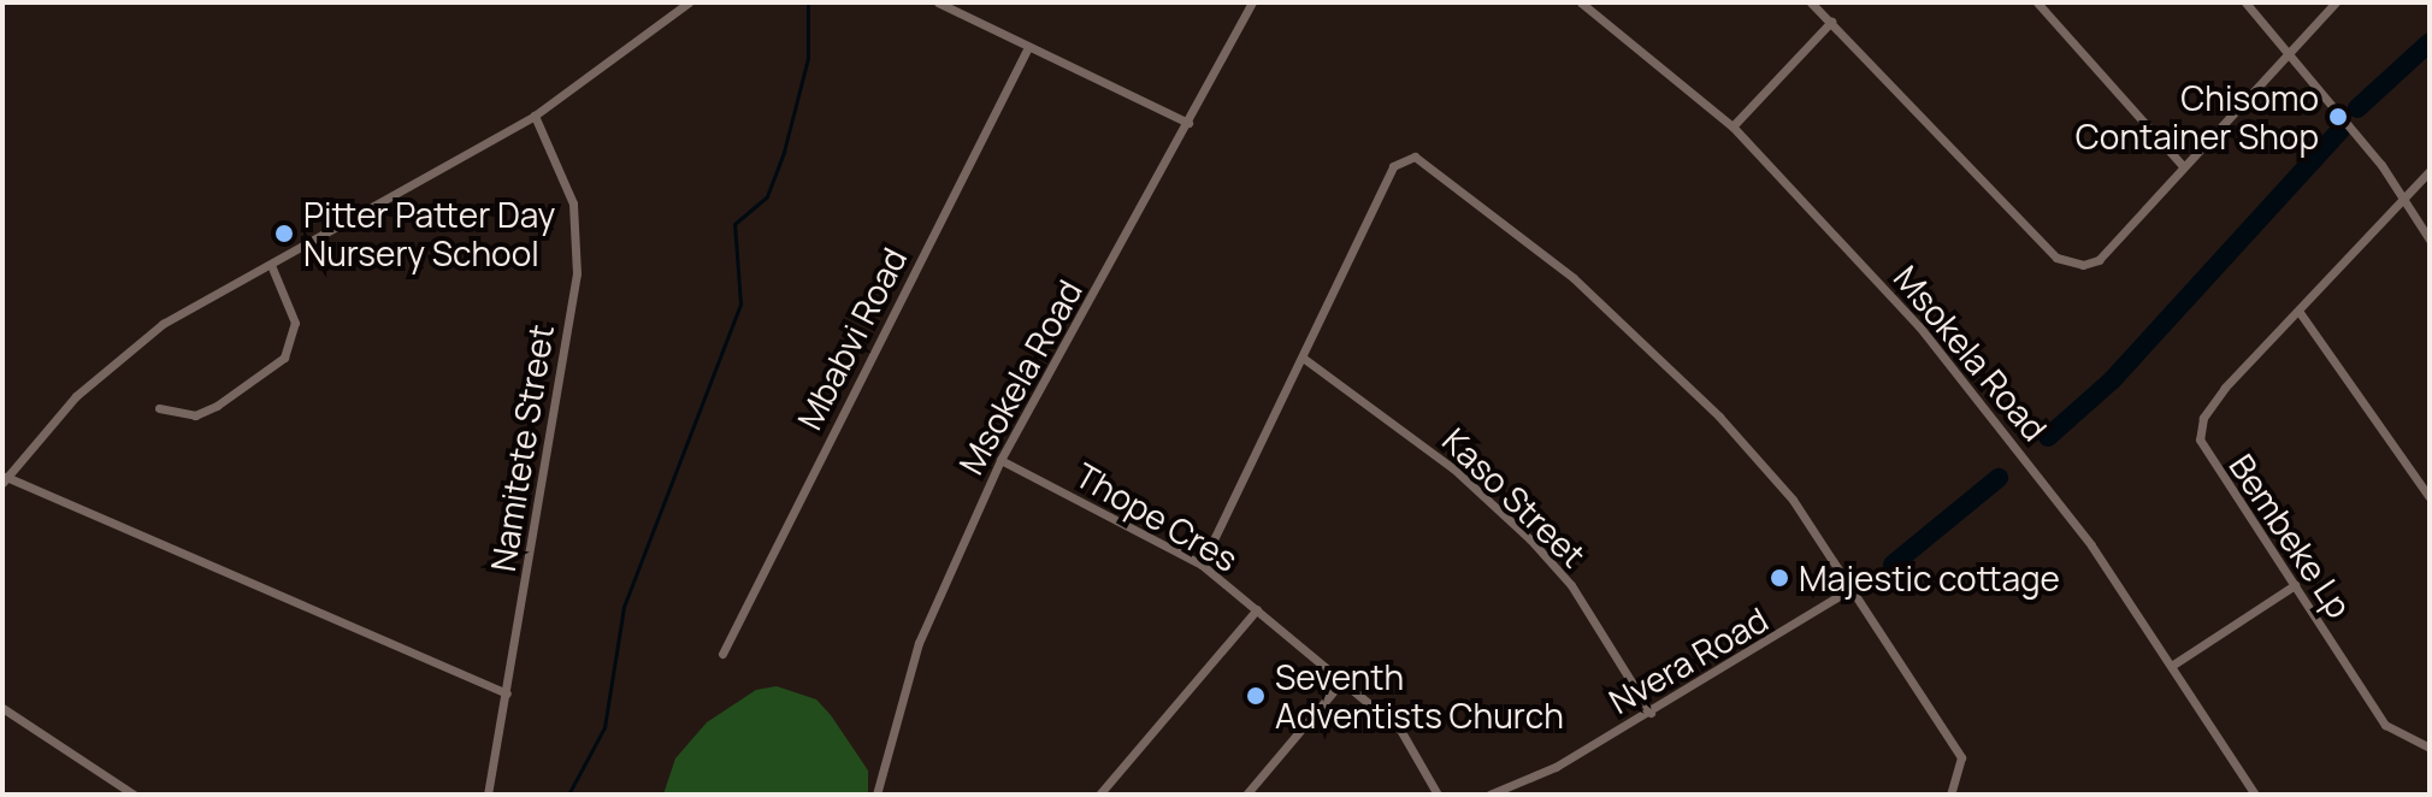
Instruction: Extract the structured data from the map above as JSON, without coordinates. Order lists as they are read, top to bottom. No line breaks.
{"streets":{"street":["Mbabvi Road","Msokela Road","Namitete Street","Kaso Street","Thope Cres","Bembeke Lp","Nvera Road"]},"crossings":[["Msokela Road","Thope Cres"],["Kaso Street","Nvera Road"]],"places":["Chisomo Container Shop","Pitter Patter Day Nursery School","Majestic cottage","Seventh Adventists Church"]}
